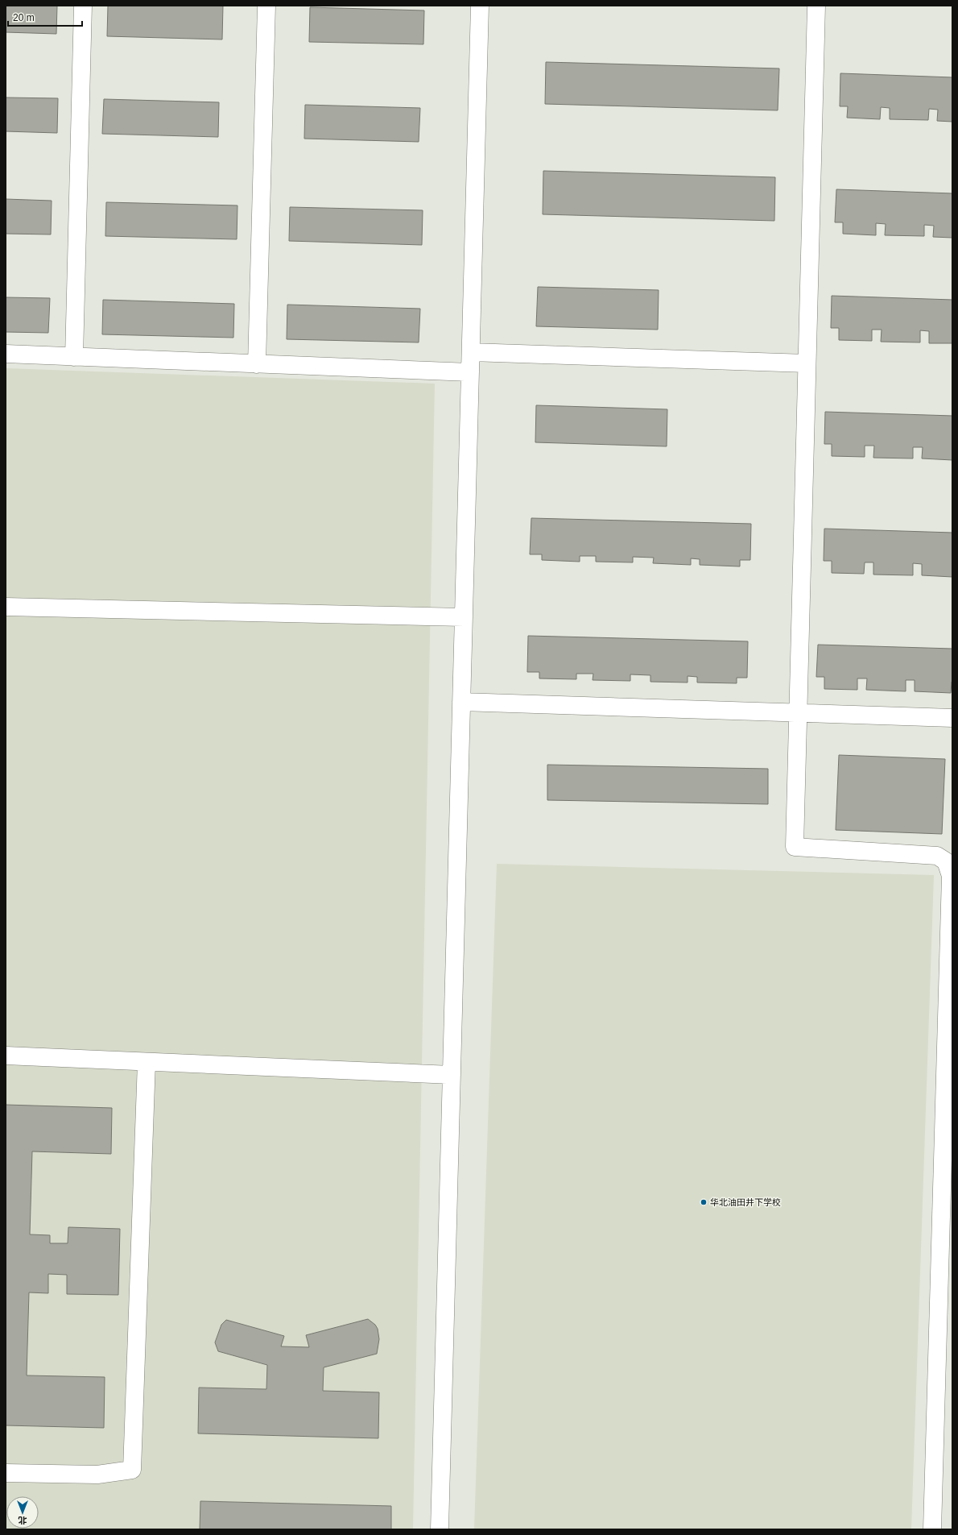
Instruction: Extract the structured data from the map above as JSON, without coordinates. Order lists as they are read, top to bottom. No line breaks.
{"places":["华北油田井下学校"],"scale_bar":"20 m","north":"bottom"}
